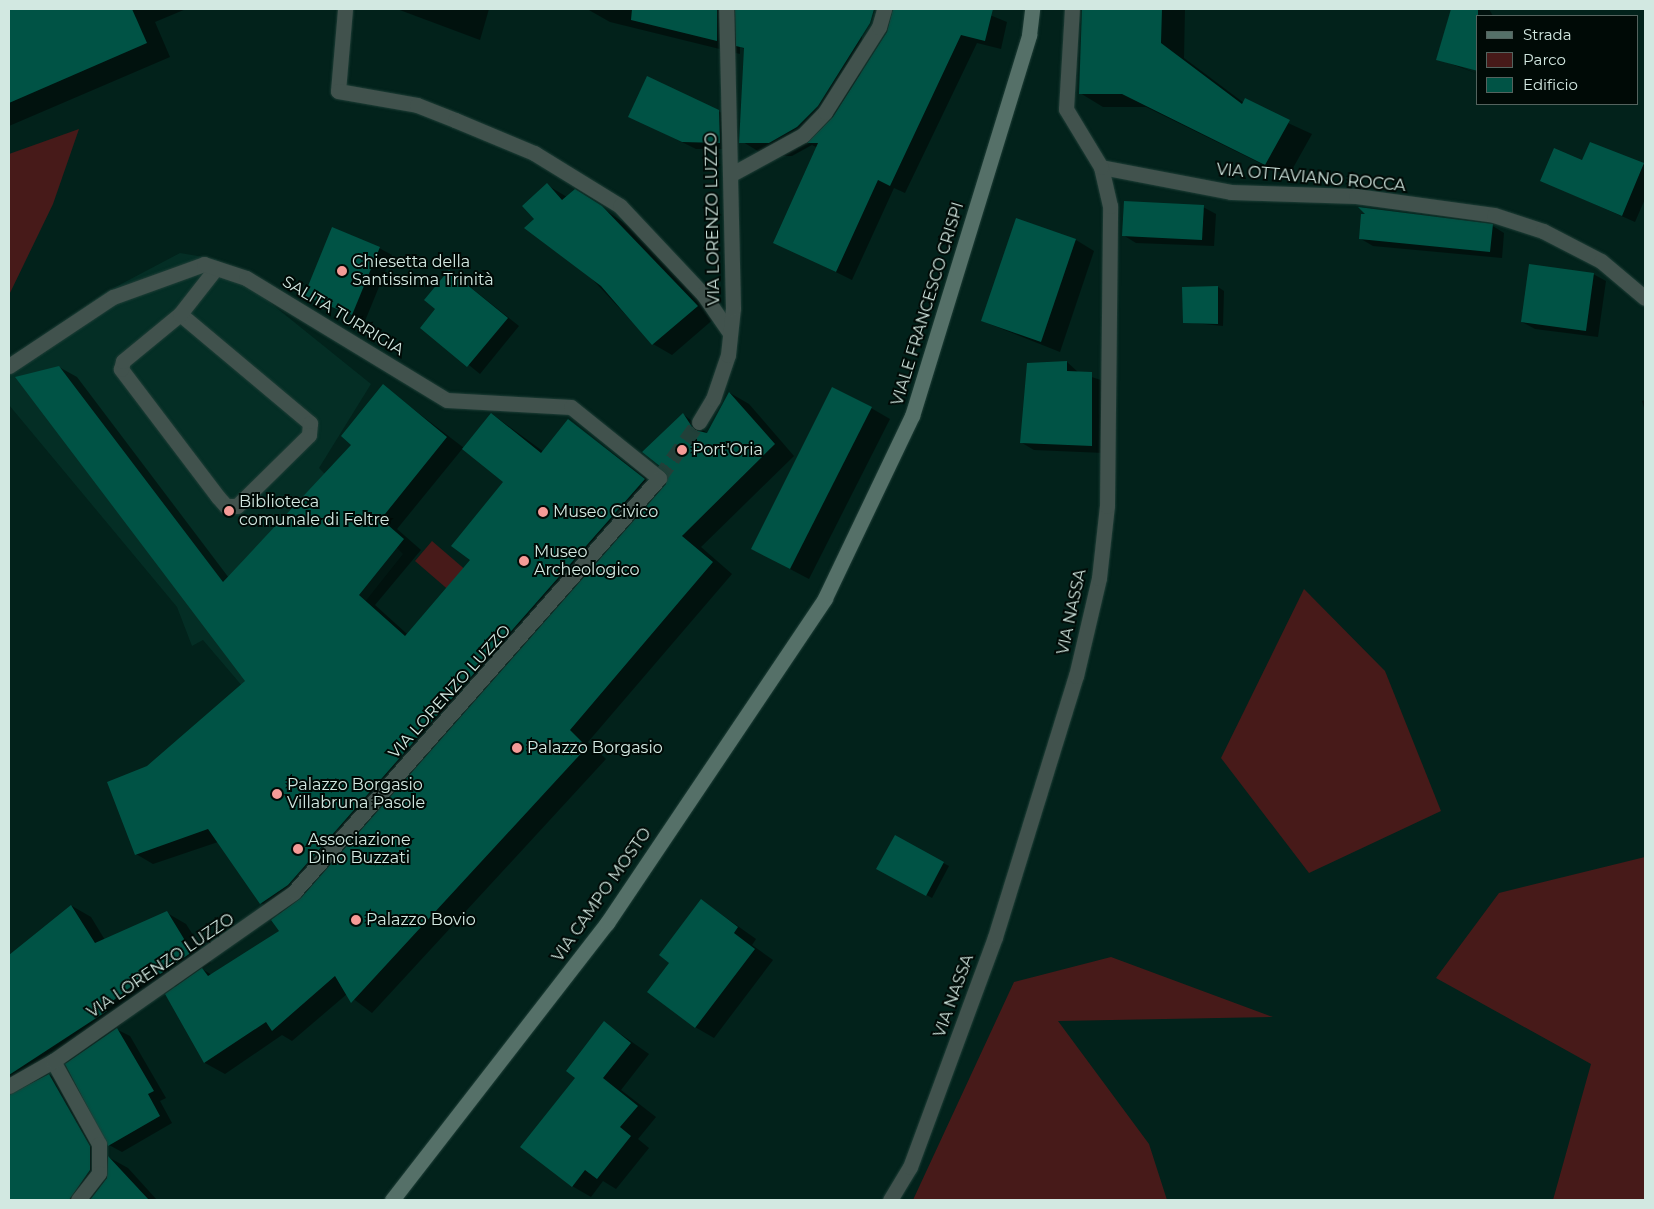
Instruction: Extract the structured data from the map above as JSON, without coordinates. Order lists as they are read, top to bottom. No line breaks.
{"streets":{"street":["VIA OTTAVIANO ROCCA","VIA LORENZO LUZZO","VIALE FRANCESCO CRISPI","SALITA TURRIGIA","VIA NASSA","VIA CAMPO MOSTO"]},"crossings":[["VIA OTTAVIANO ROCCA","VIA NASSA"],["VIA LORENZO LUZZO","SALITA TURRIGIA"],["VIALE FRANCESCO CRISPI","VIA CAMPO MOSTO"]],"places":["Chiesetta della Santissima Trinità","Port'Oria","Biblioteca comunale di Feltre","Museo Civico","Museo Archeologico","Palazzo Borgasio","Palazzo Borgasio Villabruna Pasole","Associazione Dino Buzzati","Palazzo Bovio"],"legend":["Strada","Parco","Edificio"]}
